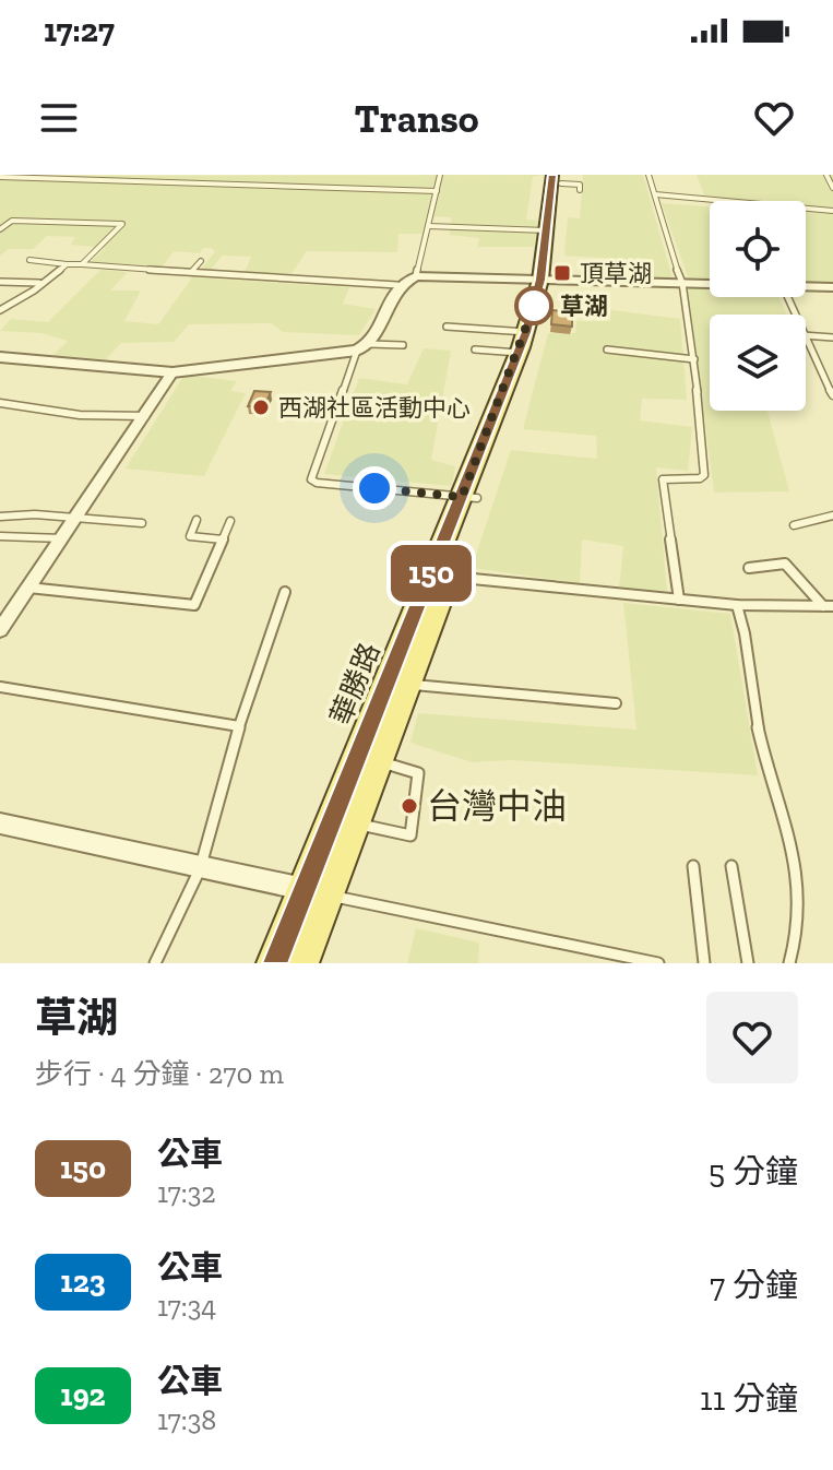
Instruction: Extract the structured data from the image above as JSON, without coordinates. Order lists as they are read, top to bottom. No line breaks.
{"streets":{"main road":["華勝路"]},"places":{"transit":["頂草湖"],"other":["草湖","西湖社區活動中心","台灣中油"]},"lines":["bus line 150"],"page":{"status":"17:27","header":"Transo","on_map":"150","heading":["草湖","步行 · 4 分鐘 · 270 m"],"list":[{"mark":"150","name":"公車","note":"17:32","value":"5 分鐘"},{"mark":"123","name":"公車","note":"17:34","value":"7 分鐘"},{"mark":"192","name":"公車","note":"17:38","value":"11 分鐘"}]}}
